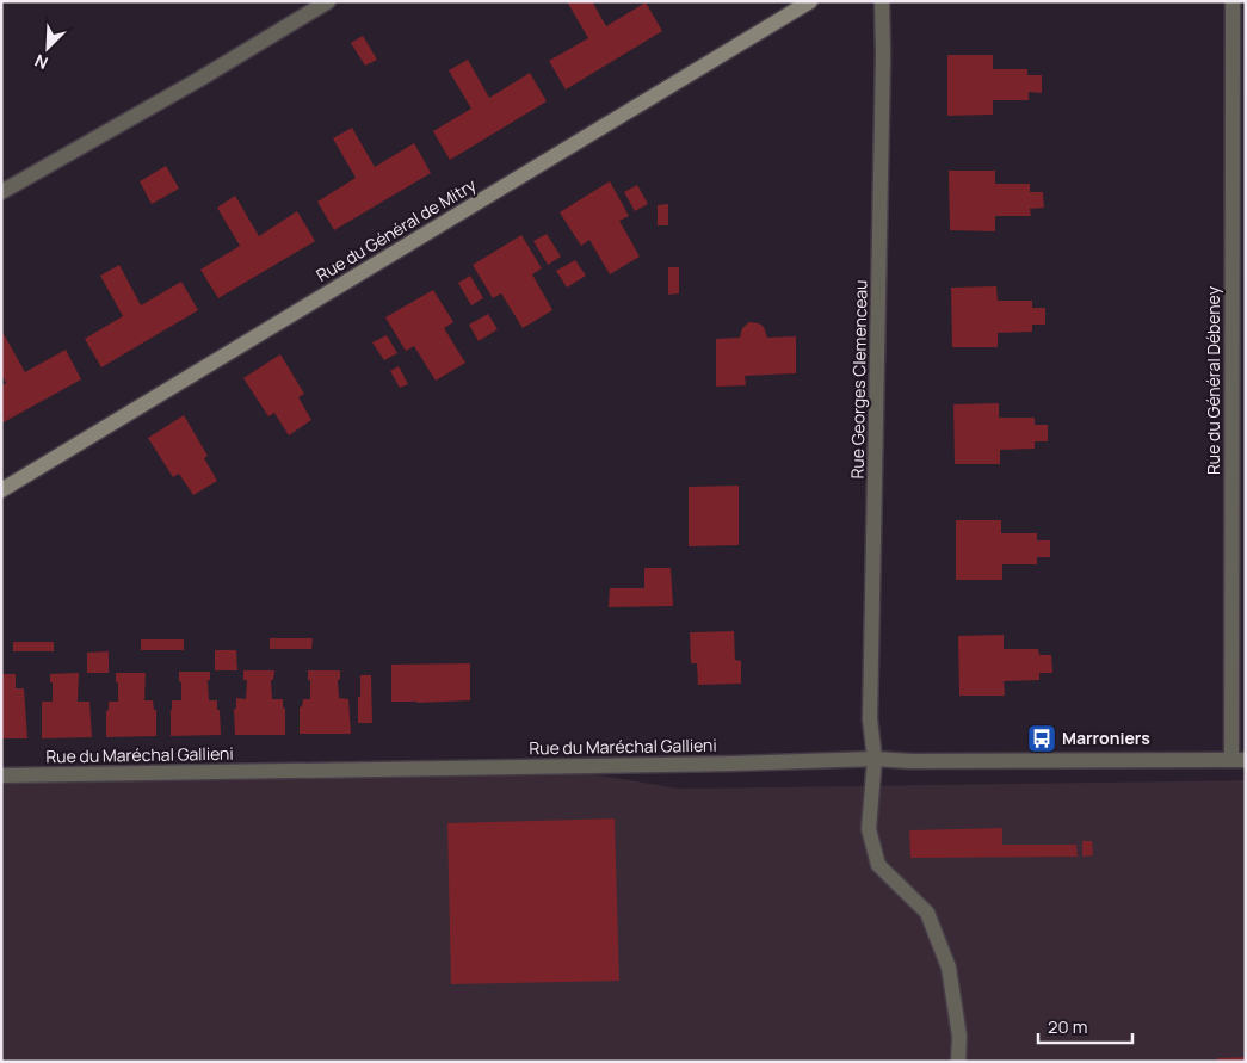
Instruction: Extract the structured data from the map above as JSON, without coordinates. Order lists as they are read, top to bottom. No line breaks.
{"streets":{"street":["Rue du Général de Mitry","Rue Georges Clemenceau","Rue du Général Débeney","Rue du Maréchal Gallieni"]},"crossings":[["Rue Georges Clemenceau","Rue du Maréchal Gallieni"],["Rue du Général Débeney","Rue du Maréchal Gallieni"]],"places":{"bus stop":["Marroniers"]},"scale_bar":"20 m","north":"bottom left"}
